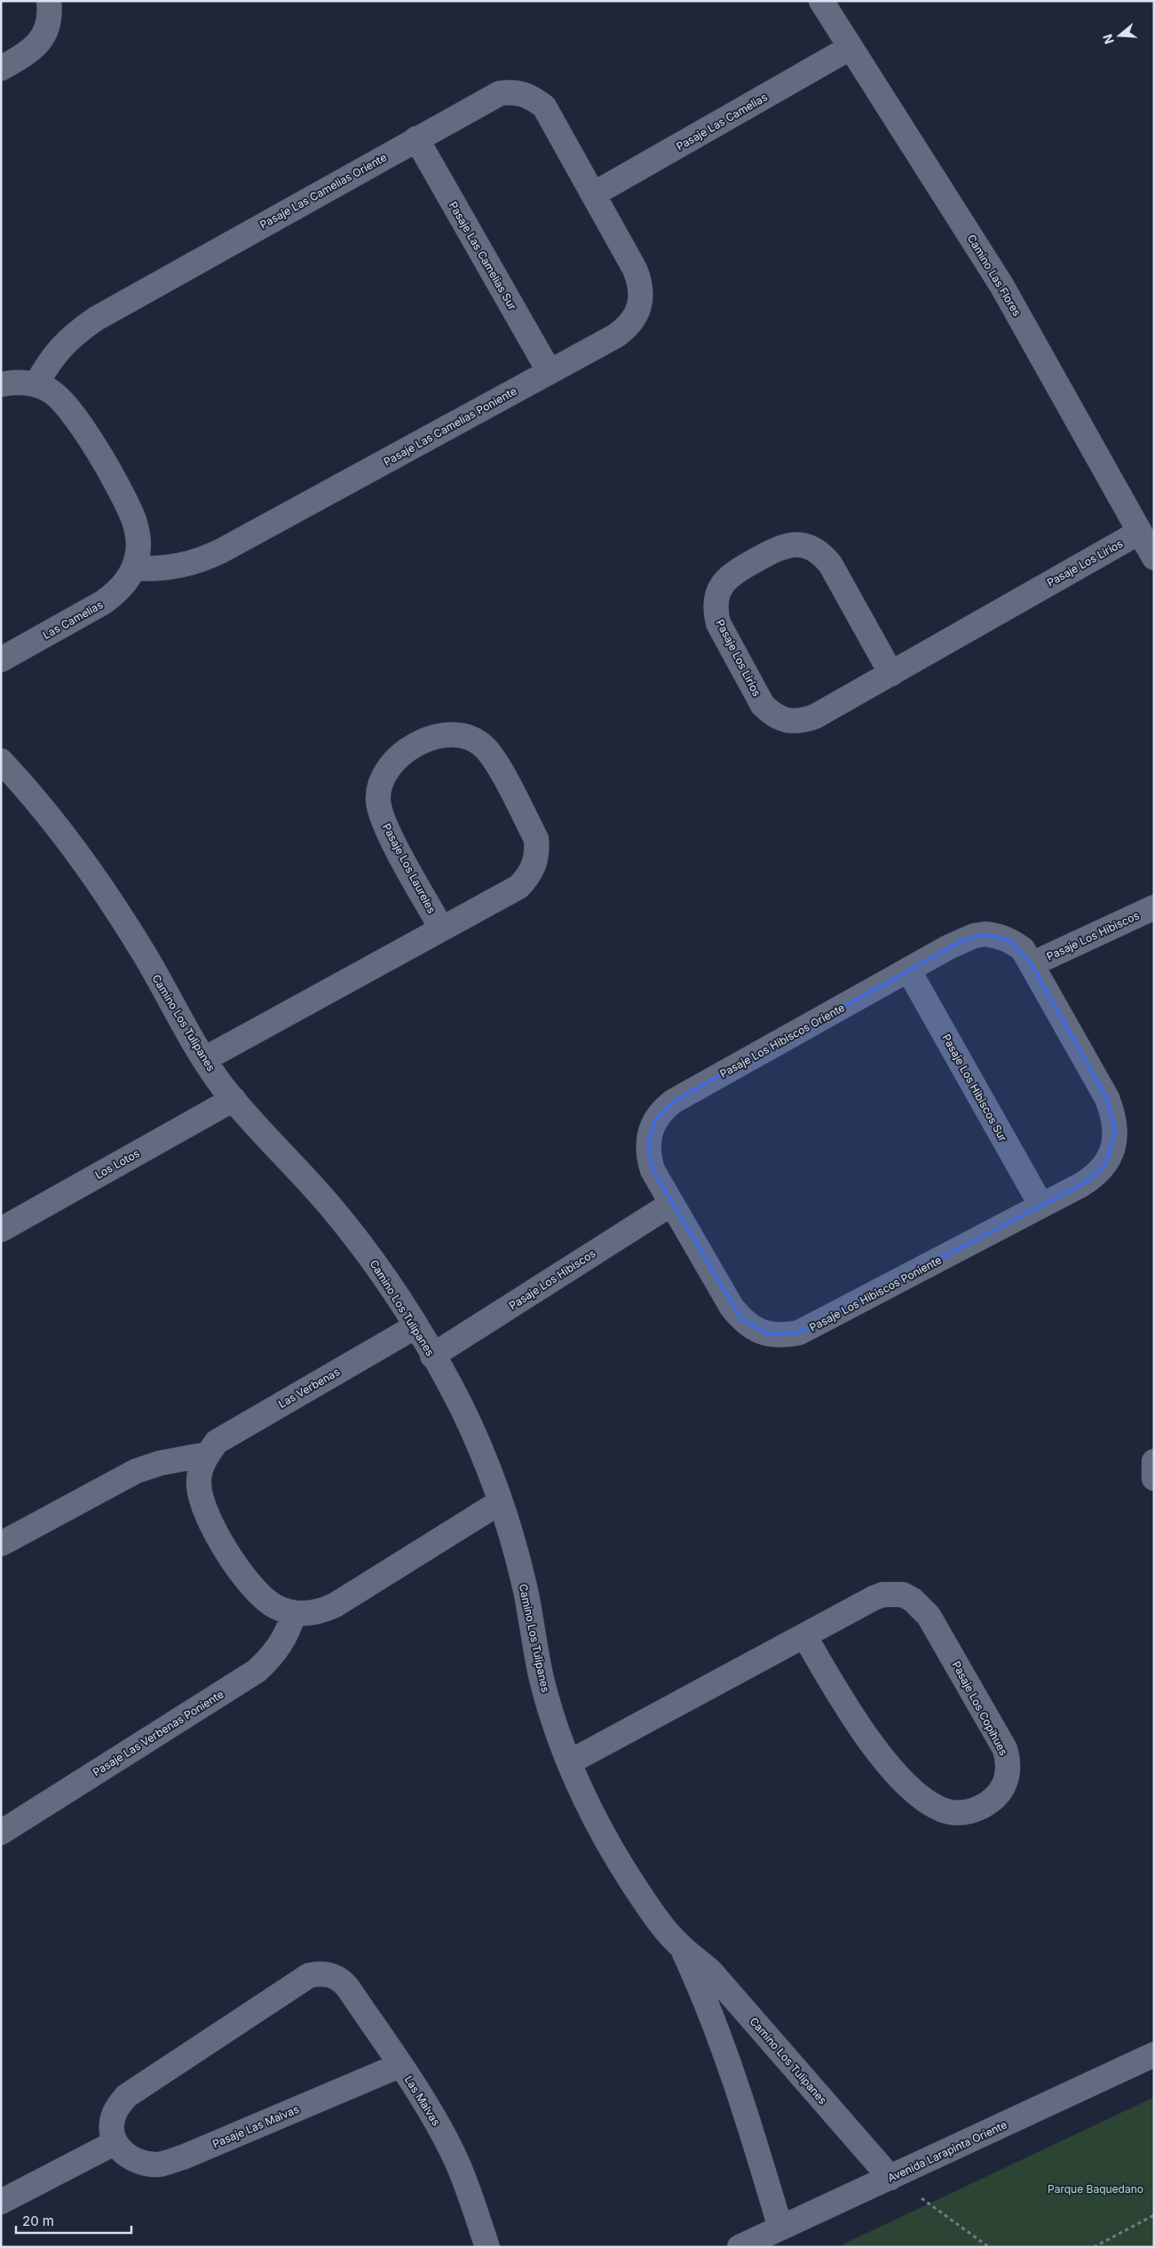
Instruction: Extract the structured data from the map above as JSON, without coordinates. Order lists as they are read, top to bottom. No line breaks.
{"streets":{"street":["Pasaje Las Camelias","Pasaje Las Camelias Oriente","Pasaje Las Camelias Sur","Camino Las Flores","Pasaje Las Camelias Poniente","Pasaje Los Lirios","Las Camelias","Pasaje Los Laureles","Pasaje Los Hibiscos","Camino Los Tulipanes","Pasaje Los Hibiscos Oriente","Pasaje Los Hibiscos Sur","Los Lotos","Pasaje Los Hibiscos Poniente","Las Verbenas","Pasaje Los Copihues","Pasaje Las Verbenas Poniente","Las Malvas","Pasaje Las Malvas","Avenida Larapinta Oriente"]},"crossings":[["Pasaje Las Camelias","Pasaje Las Camelias Oriente"],["Pasaje Las Camelias","Camino Las Flores"],["Pasaje Las Camelias","Pasaje Las Camelias Poniente"],["Pasaje Las Camelias Oriente","Pasaje Las Camelias Sur"],["Pasaje Las Camelias Oriente","Pasaje Las Camelias Poniente"],["Pasaje Las Camelias Sur","Pasaje Las Camelias Poniente"],["Camino Las Flores","Pasaje Los Lirios"],["Pasaje Las Camelias Poniente","Las Camelias"],["Pasaje Los Laureles","Camino Los Tulipanes"],["Pasaje Los Hibiscos","Camino Los Tulipanes"],["Pasaje Los Hibiscos","Pasaje Los Hibiscos Oriente"],["Pasaje Los Hibiscos","Pasaje Los Hibiscos Poniente"],["Camino Los Tulipanes","Los Lotos"],["Camino Los Tulipanes","Las Verbenas"],["Camino Los Tulipanes","Pasaje Los Copihues"],["Camino Los Tulipanes","Avenida Larapinta Oriente"],["Pasaje Los Hibiscos Oriente","Pasaje Los Hibiscos Sur"],["Pasaje Los Hibiscos Oriente","Pasaje Los Hibiscos Poniente"],["Pasaje Los Hibiscos Sur","Pasaje Los Hibiscos Poniente"],["Las Malvas","Pasaje Las Malvas"]],"parks":["Parque Baquedano"],"scale_bar":"20 m","north":"left"}
